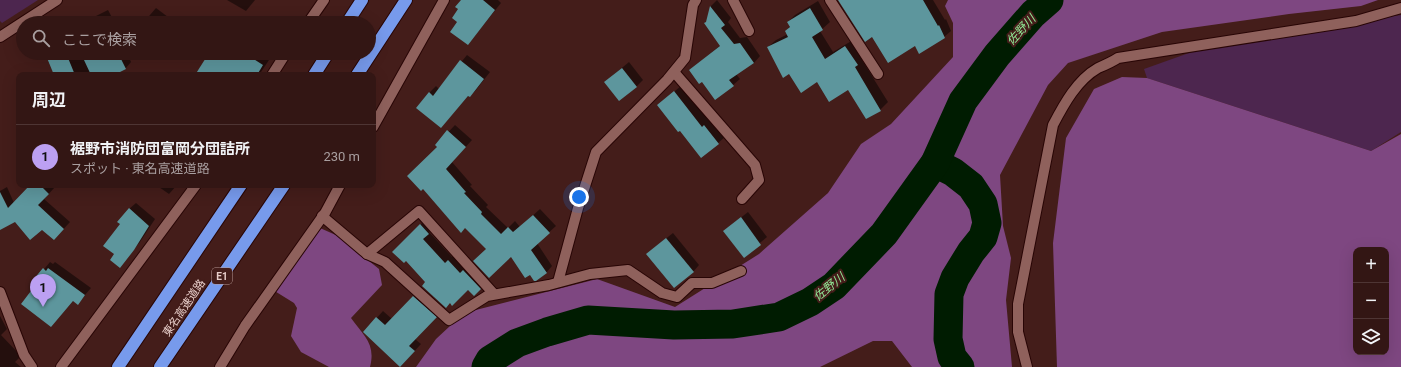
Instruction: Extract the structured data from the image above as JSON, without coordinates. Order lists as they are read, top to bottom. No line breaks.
{"streets":{"highway":["E1","東名高速道路"]},"water":["佐野川"],"page":{"search":"ここで検索","heading":"周辺","list":[{"mark":"1","name":"裾野市消防団富岡分団詰所","note":"スポット · 東名高速道路","value":"230 m"}],"map_buttons":["+","−"],"pins":"1"}}
